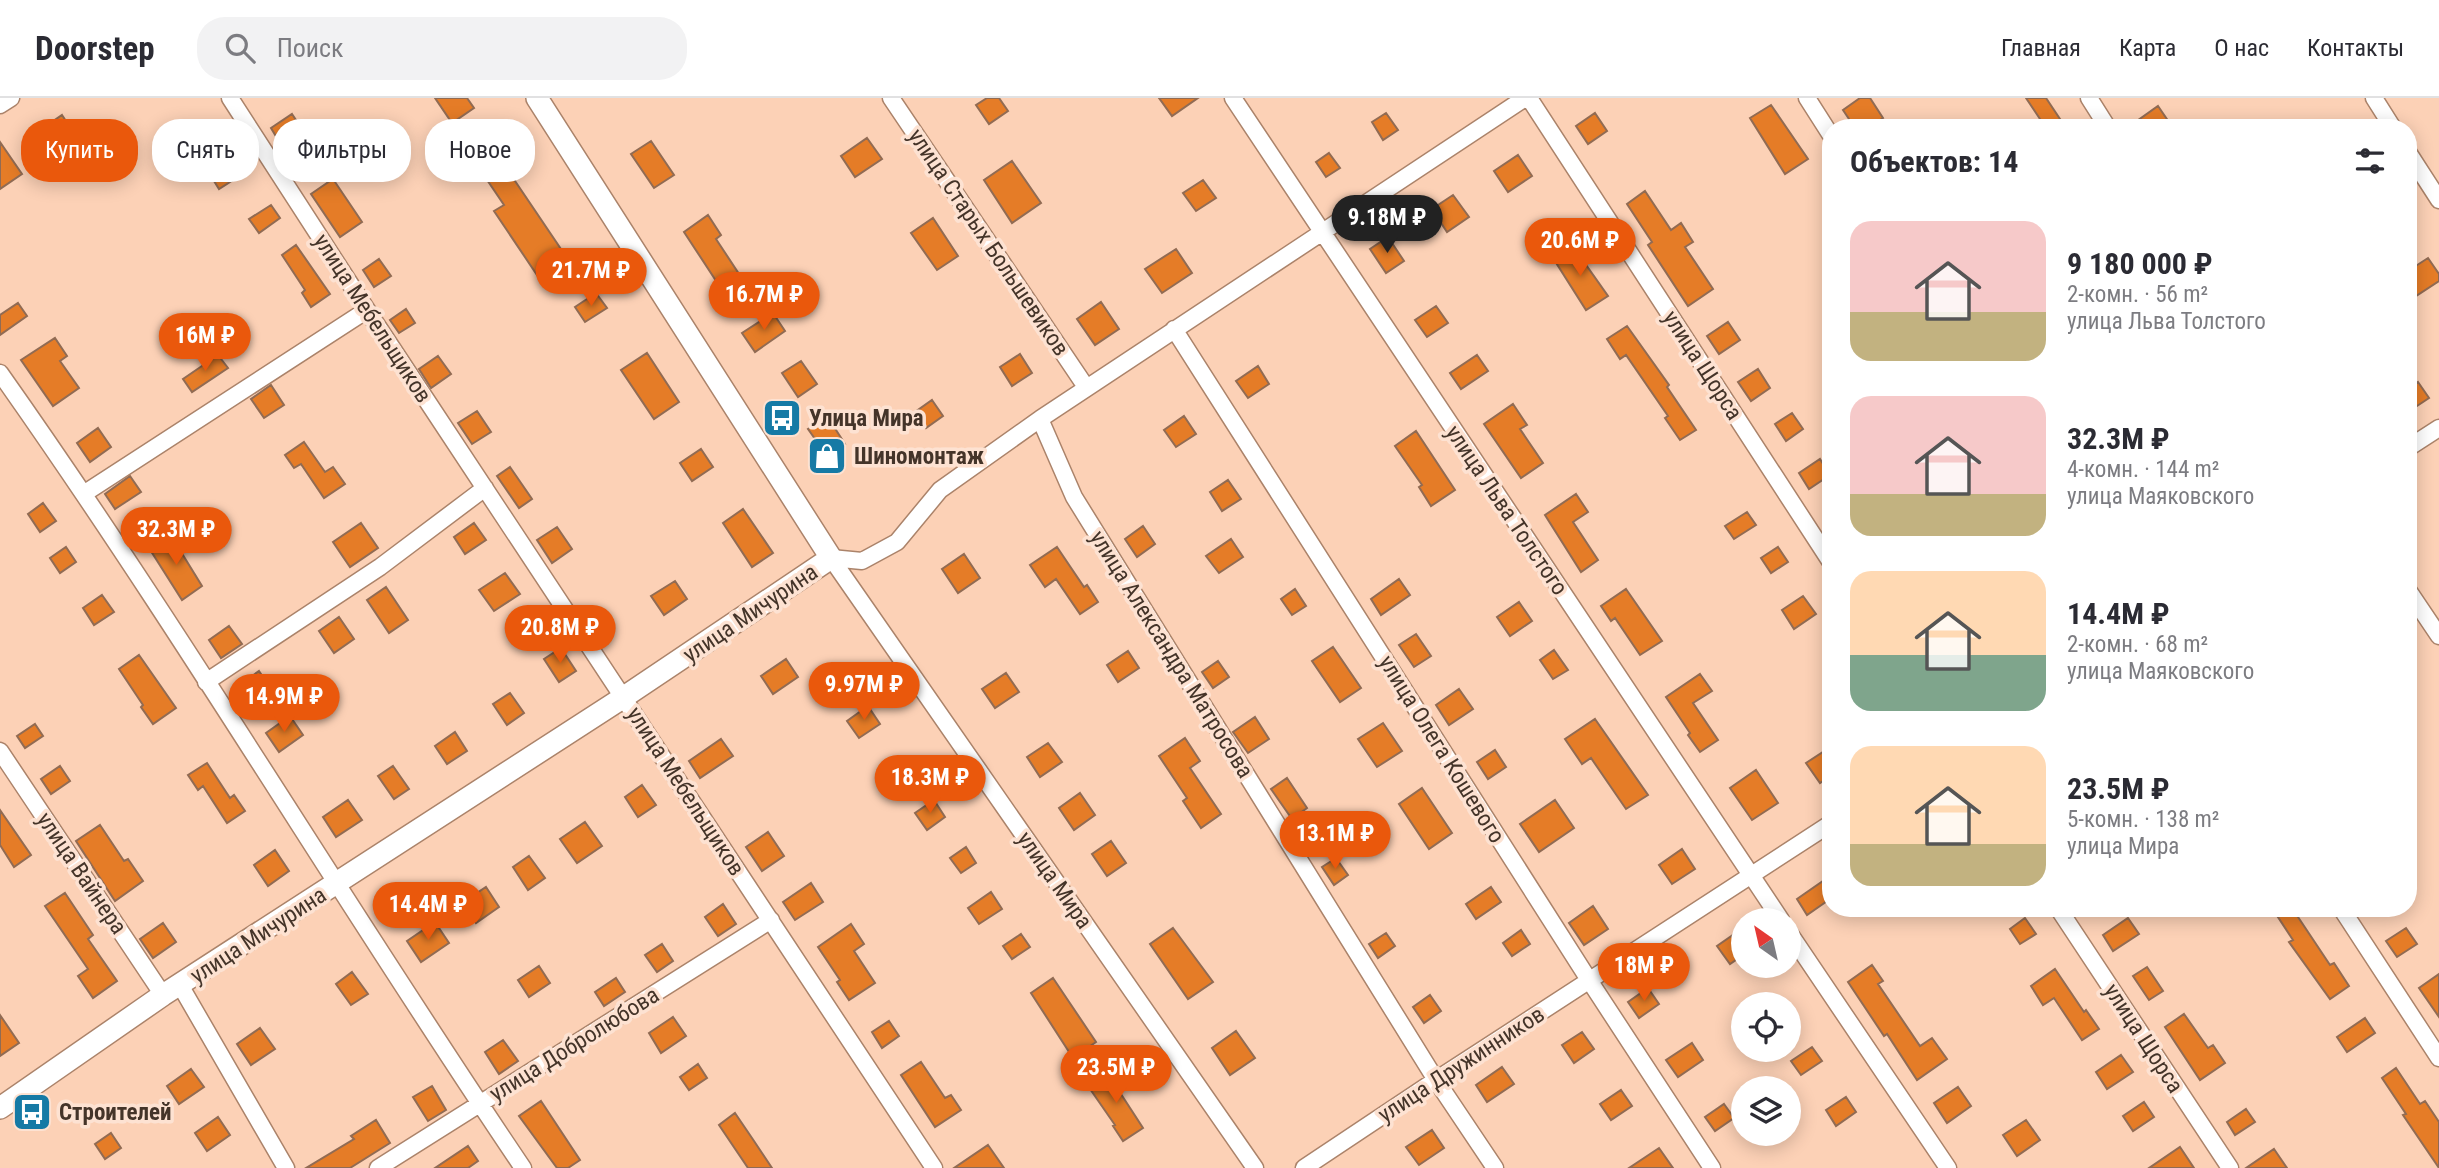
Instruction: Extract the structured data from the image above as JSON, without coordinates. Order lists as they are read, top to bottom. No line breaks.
{"streets":{"street":["улица Старых Большевиков","улица Мебельщиков","улица Щорса","улица Льва Толстого","улица Мичурина","улица Александра Матросова","улица Олега Кошевого","улица Вайнера","улица Мира","улица Добролюбова","улица Дружинников"]},"crossings":[["улица Старых Большевиков","улица Мичурина"],["улица Мебельщиков","улица Мичурина"],["улица Мебельщиков","улица Добролюбова"],["улица Щорса","улица Мичурина"],["улица Льва Толстого","улица Мичурина"],["улица Льва Толстого","улица Дружинников"],["улица Мичурина","улица Александра Матросова"],["улица Мичурина","улица Олега Кошевого"],["улица Мичурина","улица Вайнера"],["улица Мичурина","улица Мира"],["улица Александра Матросова","улица Дружинников"],["улица Олега Кошевого","улица Дружинников"]],"places":{"bus stop":["Улица Мира","Строителей"],"shop":["Шиномонтаж"]},"north":"top left","page":{"header":"Doorstep","search":"Поиск","nav":["Главная","Карта","О нас","Контакты"],"chip":["Купить","Снять","Фильтры","Новое"],"heading":"Объектов: 14","price":["9.18M ₽","20.6M ₽","21.7M ₽","16.7M ₽","16M ₽","32.3M ₽","20.8M ₽","9.97M ₽","14.9M ₽","18.3M ₽","13.1M ₽","14.4M ₽","18M ₽","23.5M ₽"],"list":[{"name":"9 180 000 ₽","note":"2-комн. · 56 m² · улица Льва Толстого"},{"name":"32.3M ₽","note":"4-комн. · 144 m² · улица Маяковского"},{"name":"14.4M ₽","note":"2-комн. · 68 m² · улица Маяковского"},{"name":"23.5M ₽","note":"5-комн. · 138 m² · улица Мира"}]}}
